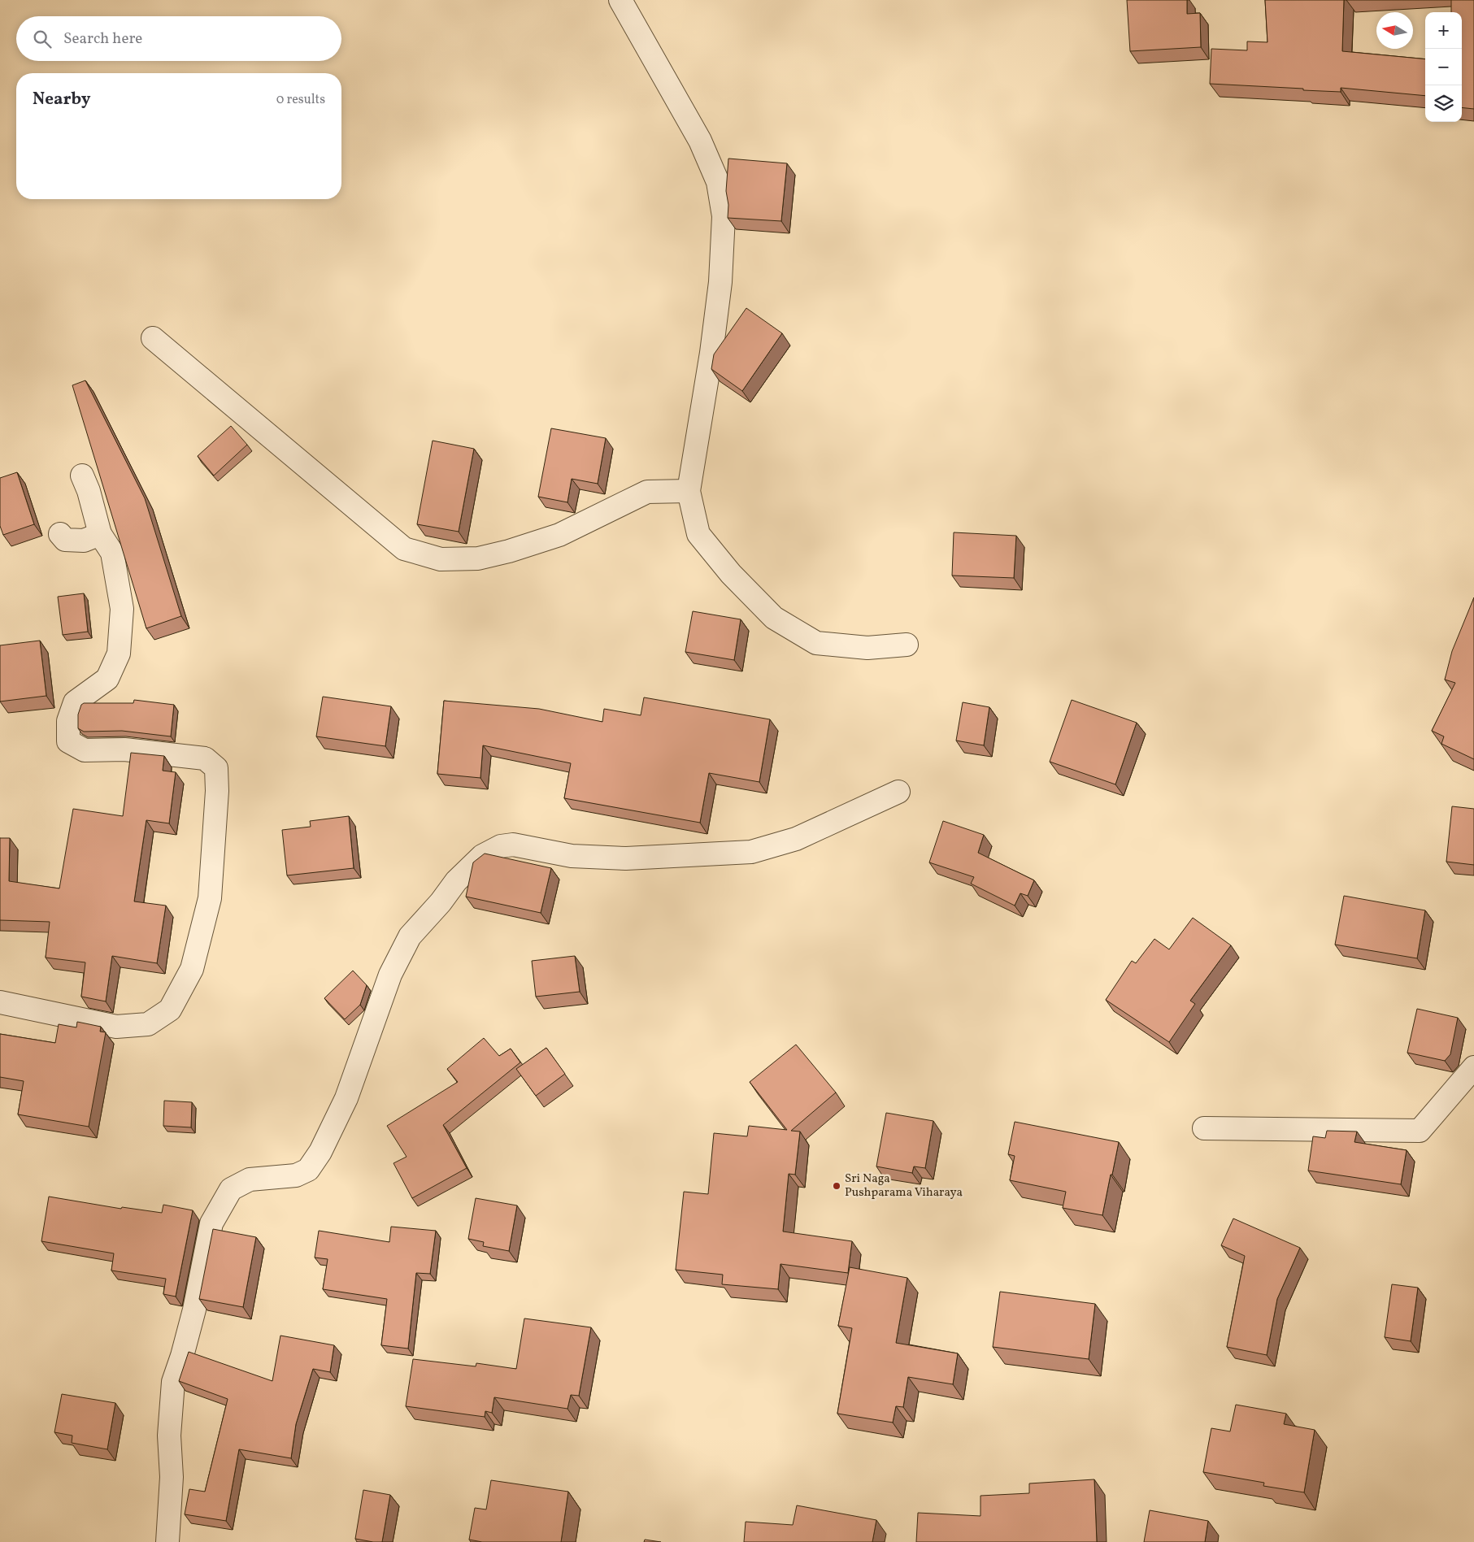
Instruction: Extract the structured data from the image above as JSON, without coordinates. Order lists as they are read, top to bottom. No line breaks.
{"places":["Sri Naga Pushparama Viharaya"],"north":"left","page":{"map_buttons":["+","−"],"search":"Search here","heading":["Nearby","0 results"]}}
